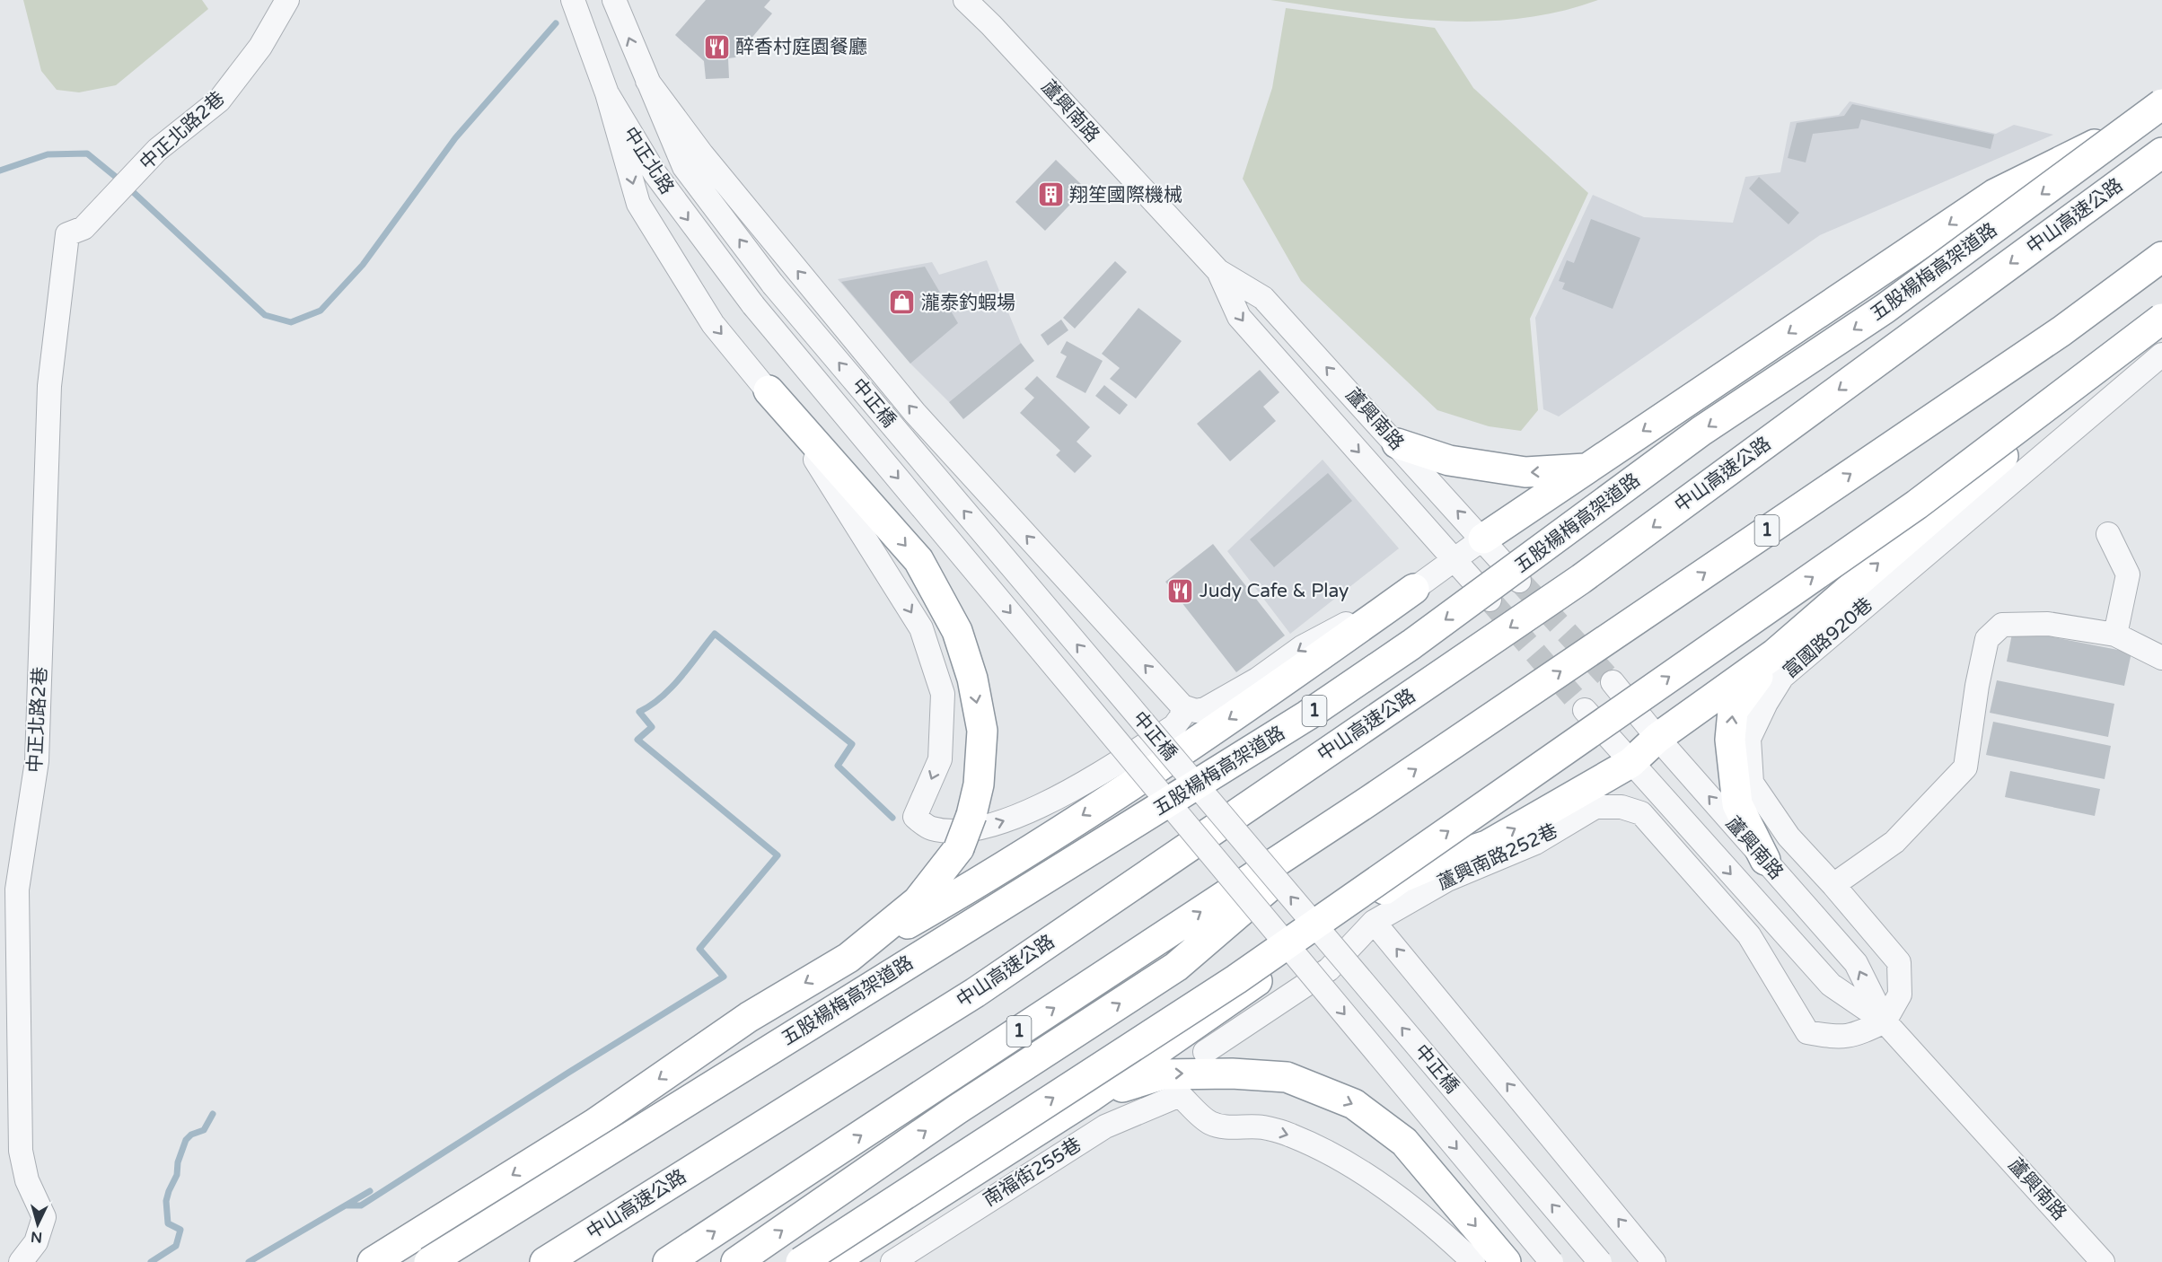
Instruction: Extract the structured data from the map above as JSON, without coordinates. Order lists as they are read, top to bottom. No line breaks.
{"streets":{"highway":["中山高速公路","五股楊梅高架道路","1"],"street":["蘆興南路","中正北路2巷","中正北路","中正橋","富國路920巷","蘆興南路252巷","南福街255巷"]},"crossings":[["蘆興南路","富國路920巷"],["蘆興南路","蘆興南路252巷"],["中正北路","中正橋"],["富國路920巷","蘆興南路252巷"]],"one_way":["南福街255巷"],"places":{"restaurant":["醉香村庭園餐廳","Judy Cafe & Play"],"building":["翔笙國際機械"],"shop":["瀧泰釣蝦場"]},"north":"bottom"}
